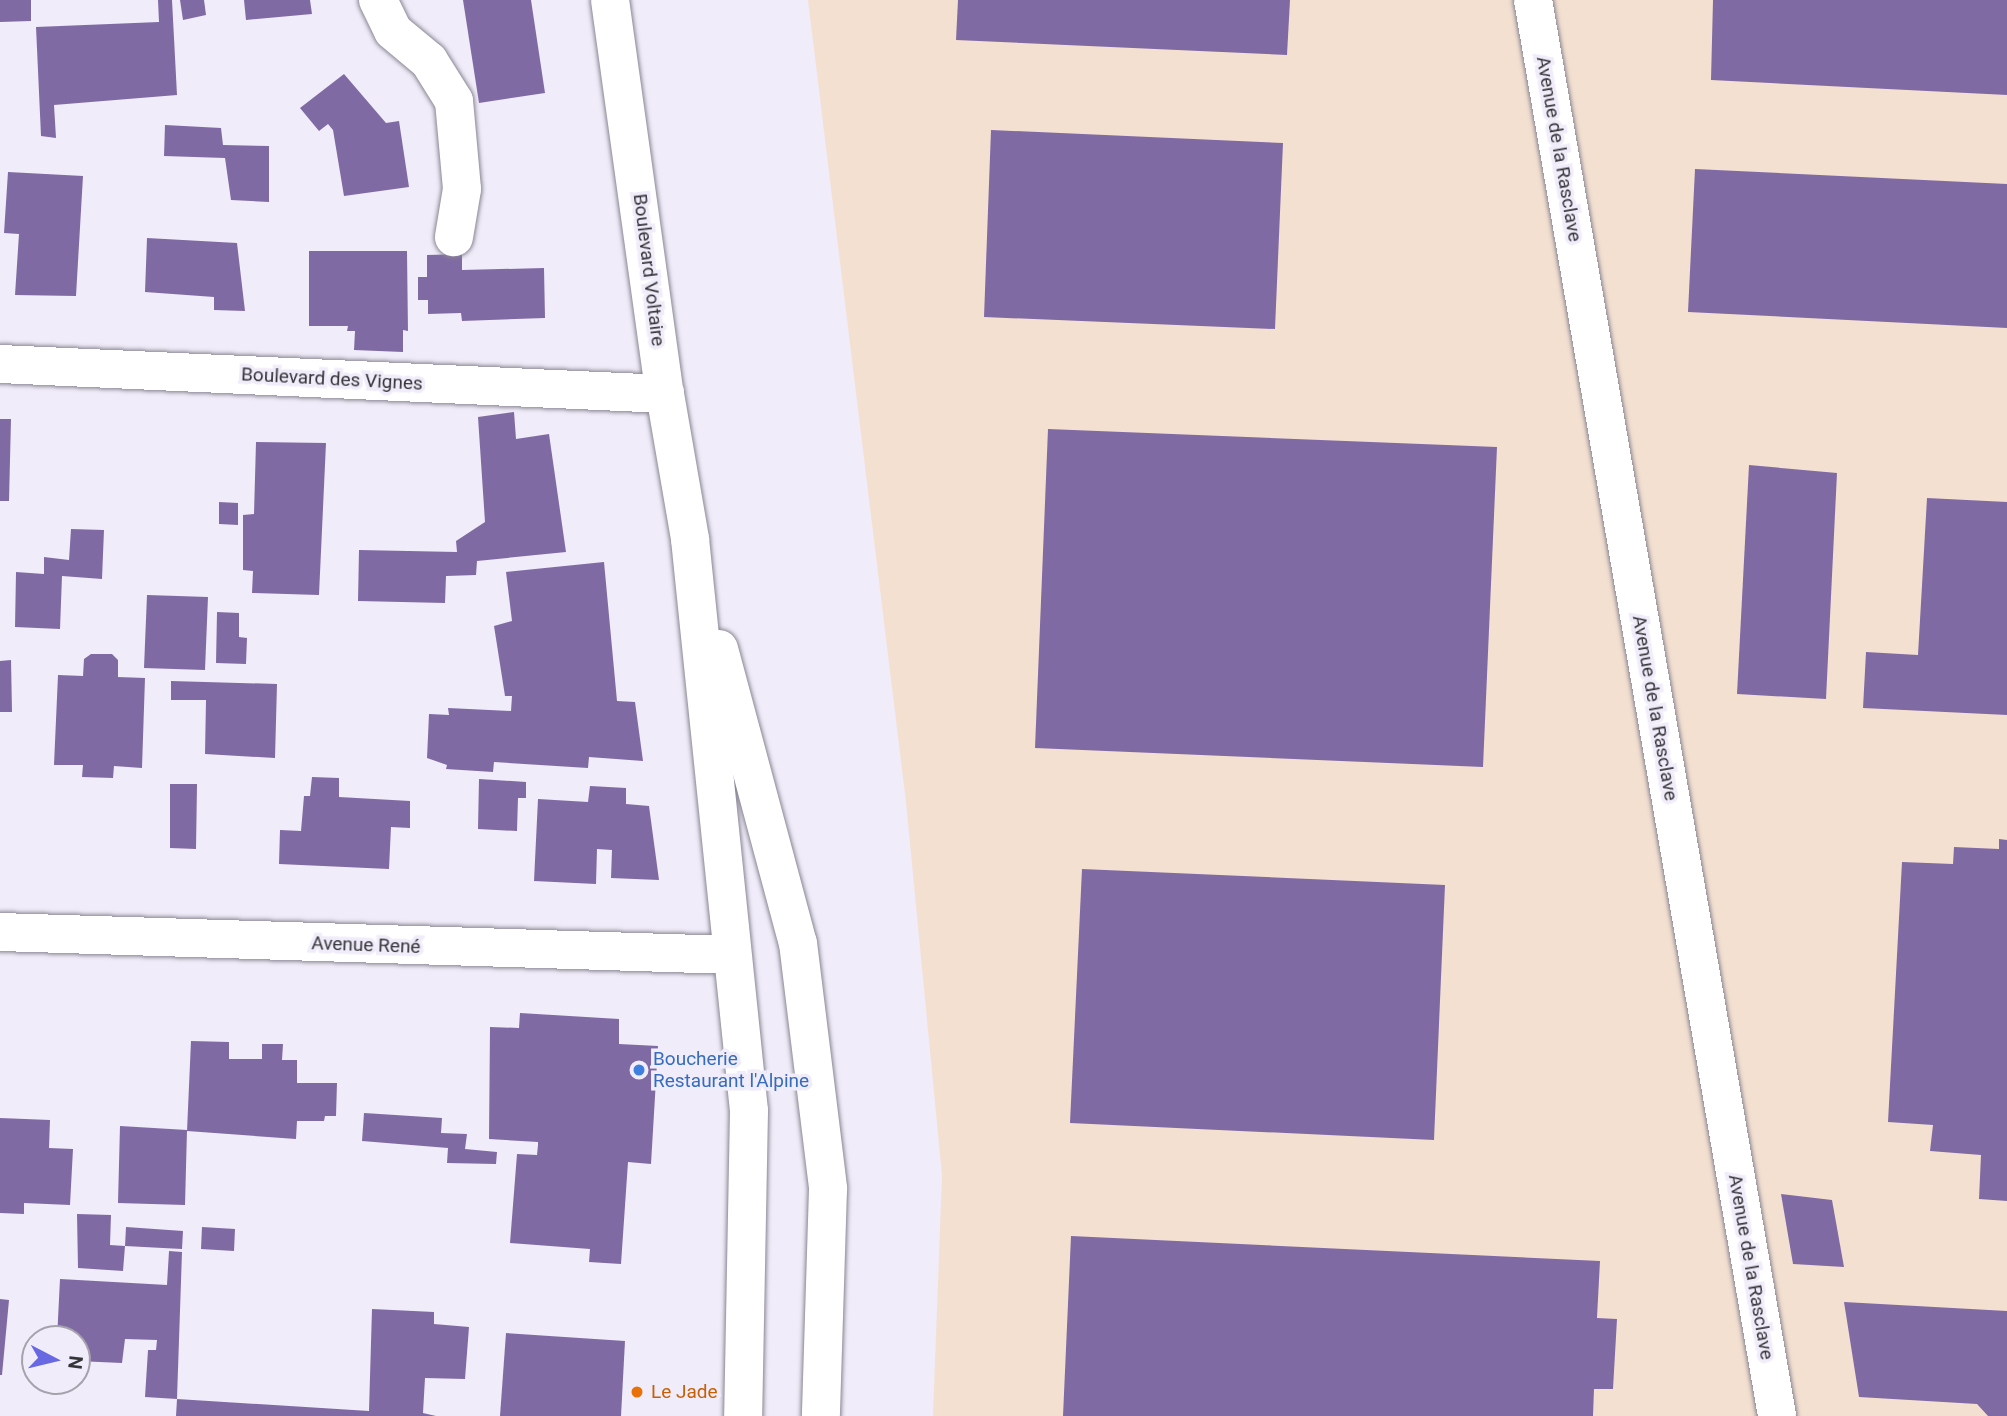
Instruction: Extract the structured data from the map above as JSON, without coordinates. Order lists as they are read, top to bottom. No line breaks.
{"streets":{"street":["Avenue de la Rasclave","Boulevard Voltaire","Boulevard des Vignes","Avenue René"]},"crossings":[["Boulevard Voltaire","Boulevard des Vignes"]],"places":["Boucherie Restaurant l'Alpine","Le Jade"],"north":"right"}
